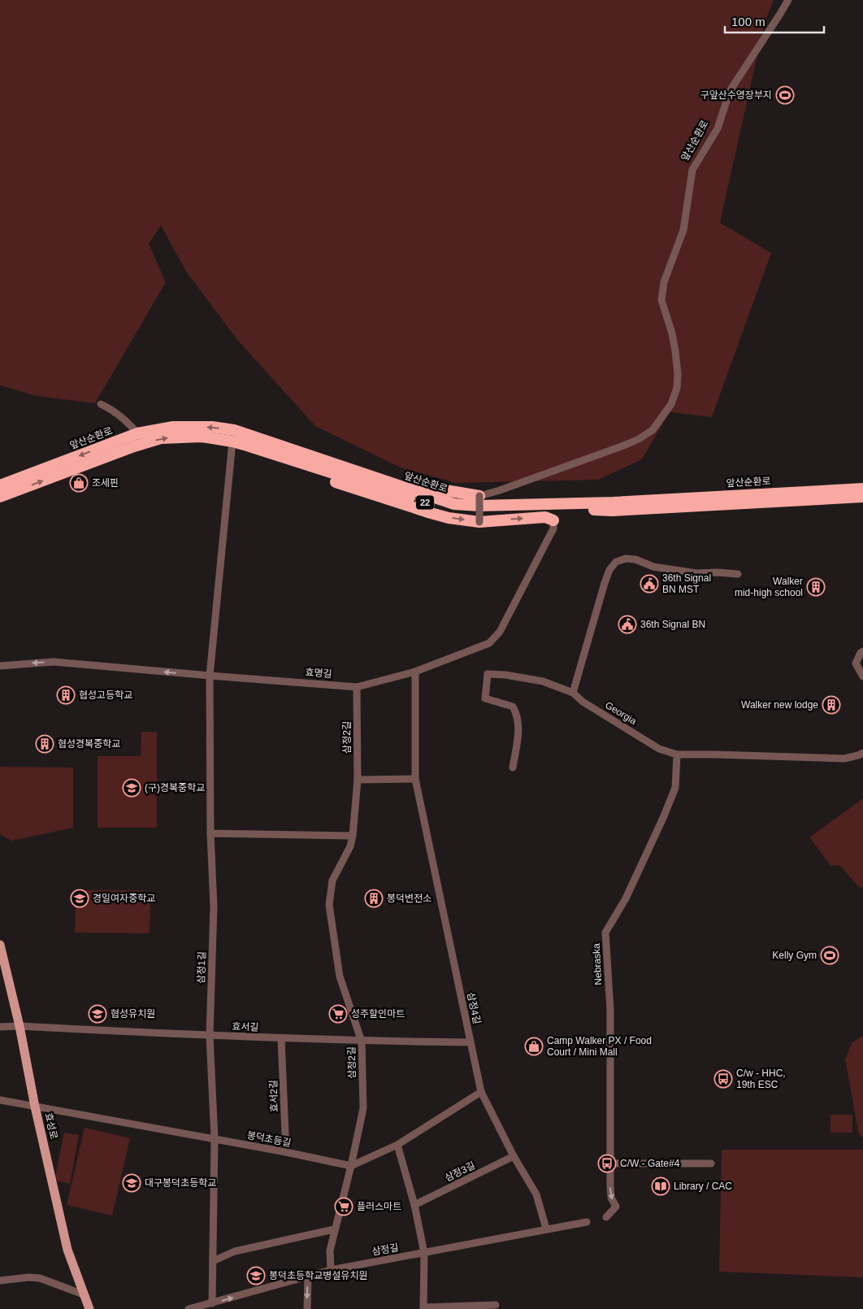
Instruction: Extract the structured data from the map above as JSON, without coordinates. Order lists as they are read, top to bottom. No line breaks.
{"streets":{"highway":["앞산순환로","22"],"main road":["효성로"],"street":["효명길","Georgia","삼정2길","Nebraska","삼정1길","삼정4길","효서길","효서2길","봉덕초등길","삼정3길","삼정길"]},"crossings":[["앞산순환로","삼정1길"],["효명길","삼정2길"],["효명길","삼정1길"],["효명길","삼정4길"],["Georgia","Nebraska"],["삼정2길","효서길"],["삼정2길","봉덕초등길"],["삼정2길","삼정길"],["삼정1길","효서길"],["삼정1길","봉덕초등길"],["삼정1길","삼정길"],["삼정4길","효서길"],["삼정4길","삼정3길"],["삼정4길","삼정길"],["효서길","효서2길"],["효서길","효성로"],["효서2길","봉덕초등길"],["효성로","봉덕초등길"]],"places":{"sports":["구앞산수영장부지","Kelly Gym"],"shop":["조세핀","Camp Walker PX / Food Court / Mini Mall"],"public building":["36th Signal BN MST","36th Signal BN"],"building":["Walker mid-high school","협성고등학교","Walker new lodge","협성경복중학교","봉덕변전소"],"school or university":["(구)경복중학교","경일여자중학교","협성유치원","대구봉덕초등학교","봉덕초등학교병설유치원"],"supermarket":["성주할인마트","플러스마트"],"bus stop":["C/w - HHC, 19th ESC","C/W - Gate#4"],"library":["Library / CAC"]},"scale_bar":"100 m"}
